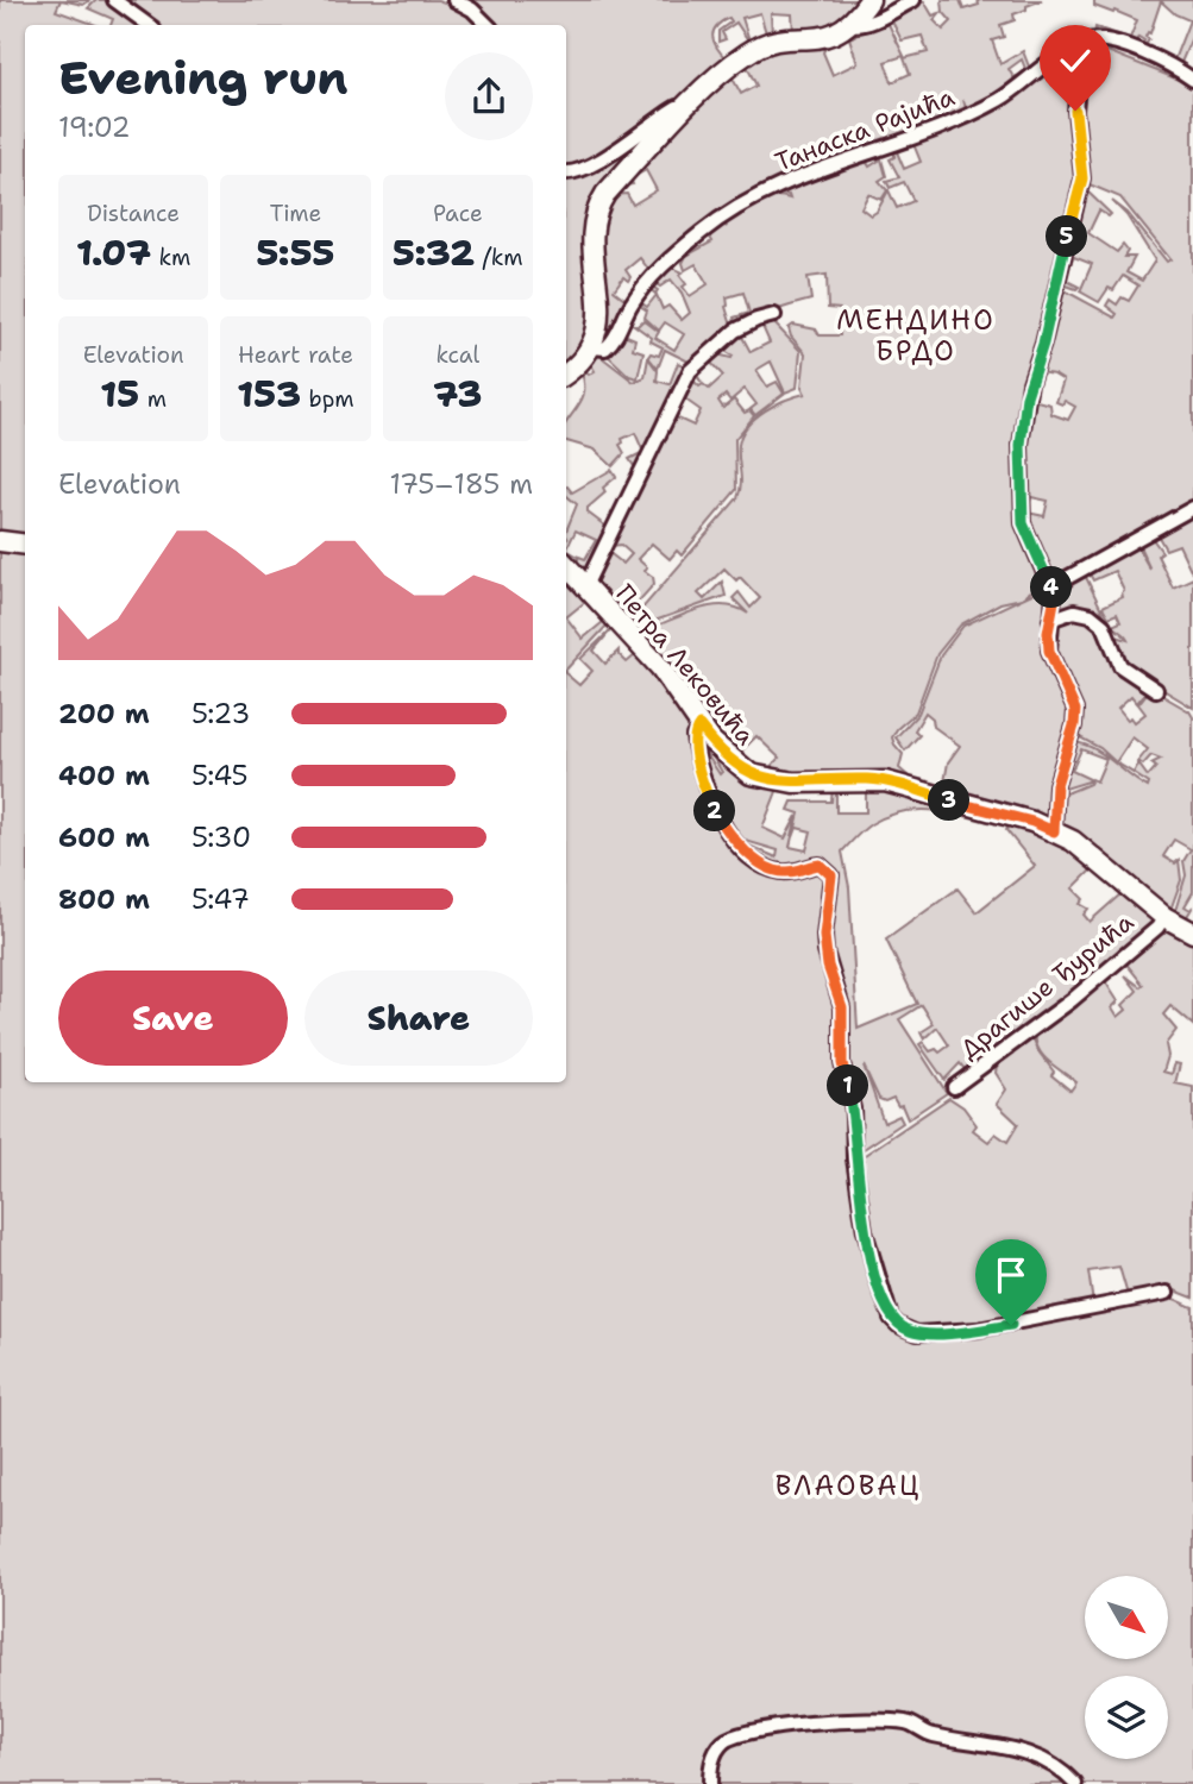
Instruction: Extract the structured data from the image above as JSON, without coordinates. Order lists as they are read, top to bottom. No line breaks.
{"streets":{"street":["Танаска Рајића","Петра Лековића","Драгише Ђурића"]},"crossings":[["Петра Лековића","Драгише Ђурића"]],"districts":["МЕНДИНО БРДО","ВЛАОВАЦ"],"north":"bottom right","page":{"heading":["Evening run","19:02"],"stats":[["Distance","1.07 km"],["Time","5:55"],["Pace","5:32 /km"],["Elevation","15 m"],["Heart rate","153 bpm"],["kcal","73"]],"pins":["5","4","3","2","1"],"chart":["Elevation","175–185 m"],"list":[{"name":"200 m","note":"5:23"},{"name":"400 m","note":"5:45"},{"name":"600 m","note":"5:30"},{"name":"800 m","note":"5:47"}],"buttons":["Save","Share"]}}
